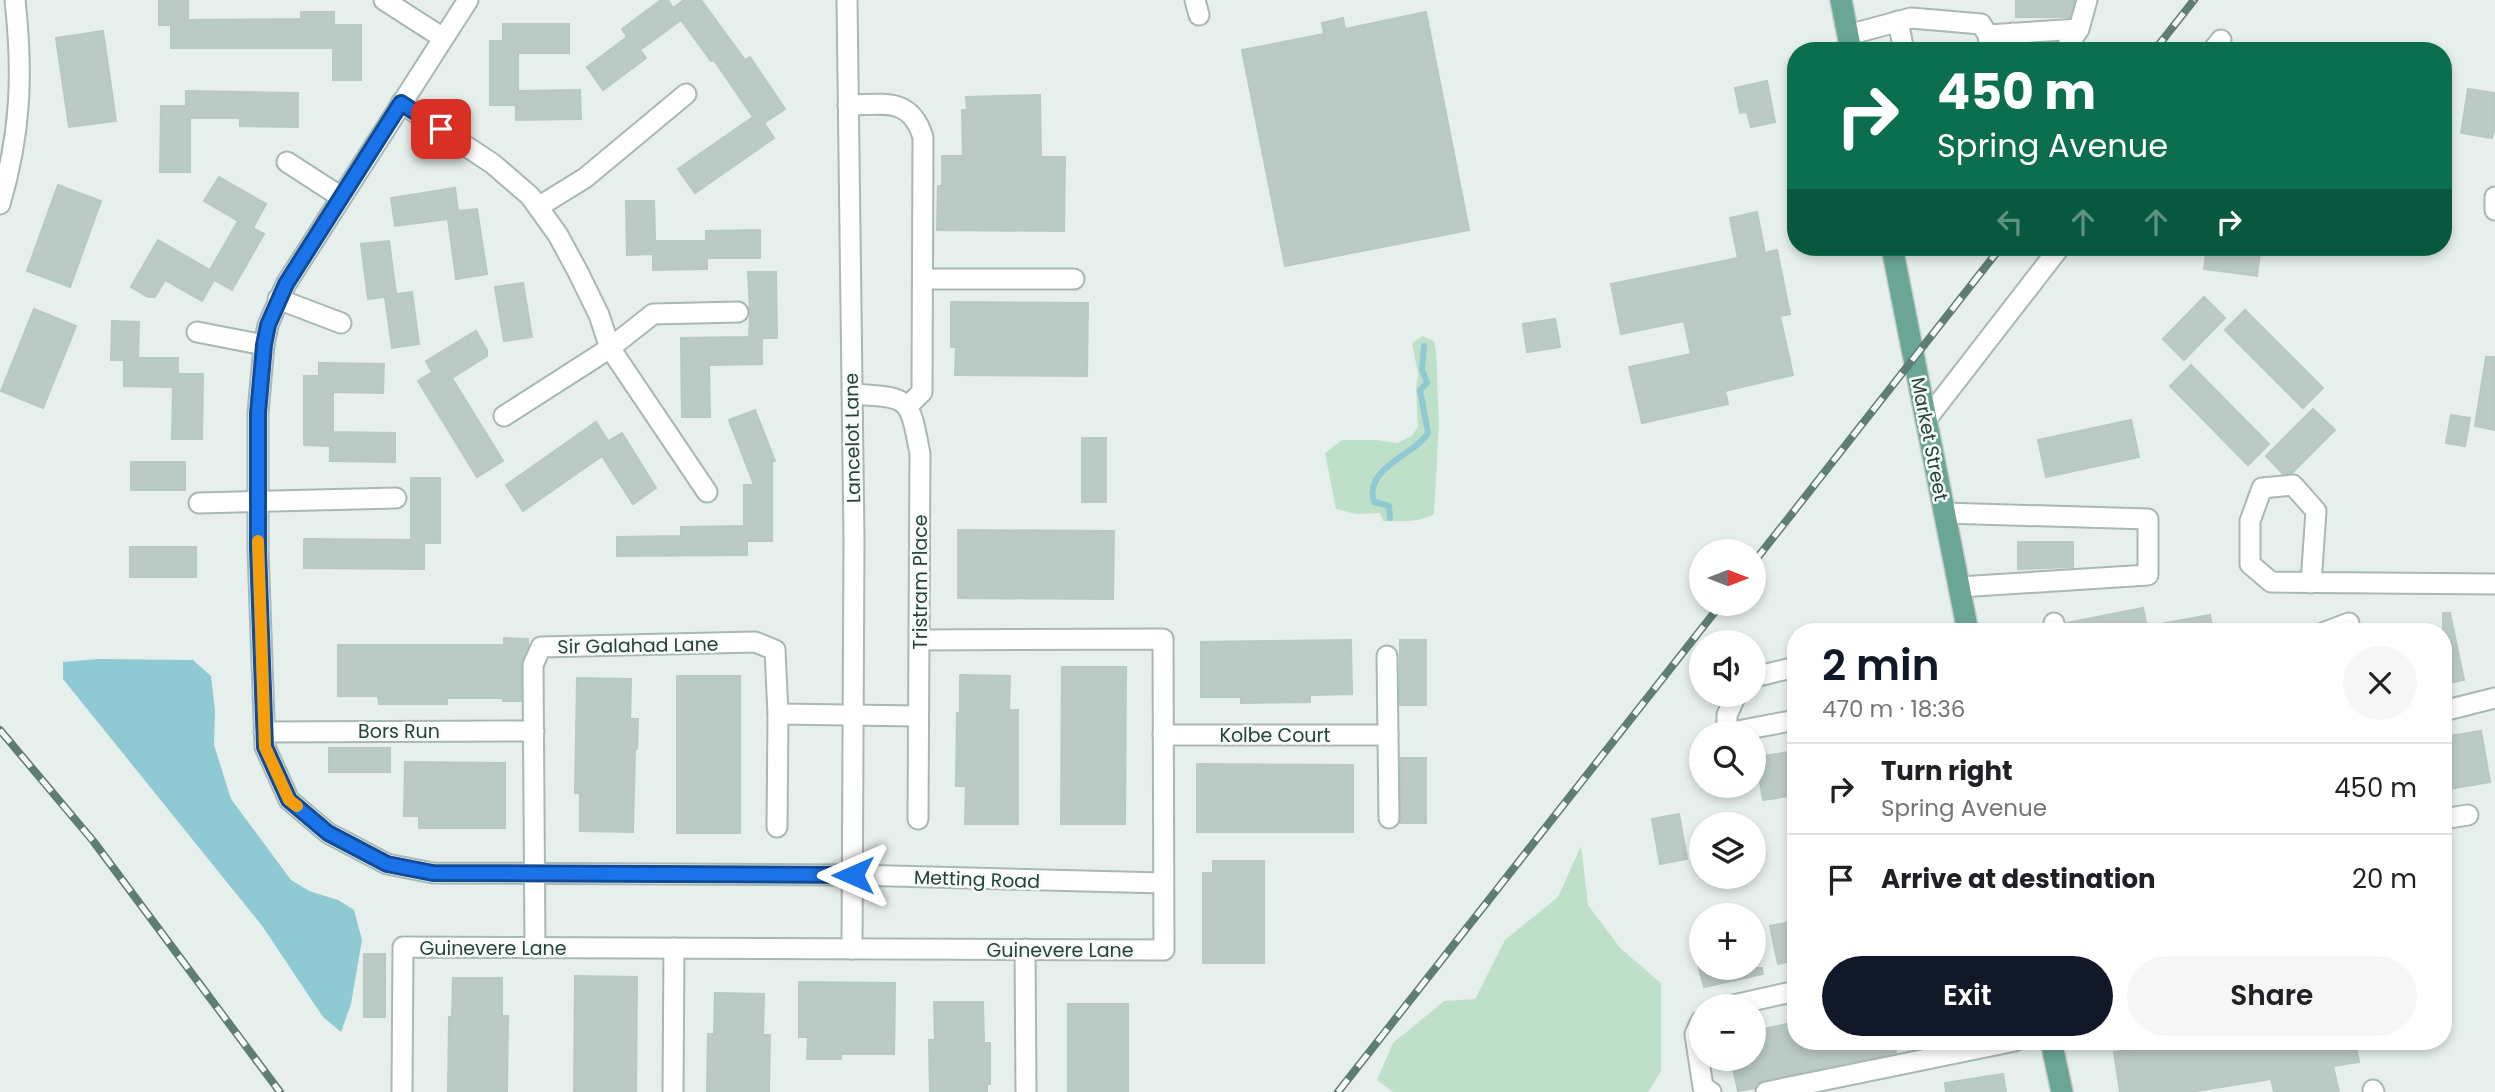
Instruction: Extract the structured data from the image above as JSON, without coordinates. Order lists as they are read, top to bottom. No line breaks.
{"streets":{"main road":["Market Street"],"street":["Lancelot Lane","Tristram Place","Sir Galahad Lane","Bors Run","Kolbe Court","Metting Road","Guinevere Lane"]},"crossings":[["Lancelot Lane","Metting Road"],["Lancelot Lane","Guinevere Lane"],["Tristram Place","Guinevere Lane"],["Sir Galahad Lane","Bors Run"],["Sir Galahad Lane","Metting Road"],["Sir Galahad Lane","Guinevere Lane"],["Bors Run","Metting Road"],["Kolbe Court","Guinevere Lane"],["Metting Road","Guinevere Lane"]],"north":"right","page":{"turn":["450 m","Spring Avenue"],"map_buttons":["+","−"],"heading":["2 min","470 m · 18:36"],"list":[{"name":"Turn right","note":"Spring Avenue","value":"450 m"},{"name":"Arrive at destination","value":"20 m"}],"buttons":["Exit","Share"]}}
